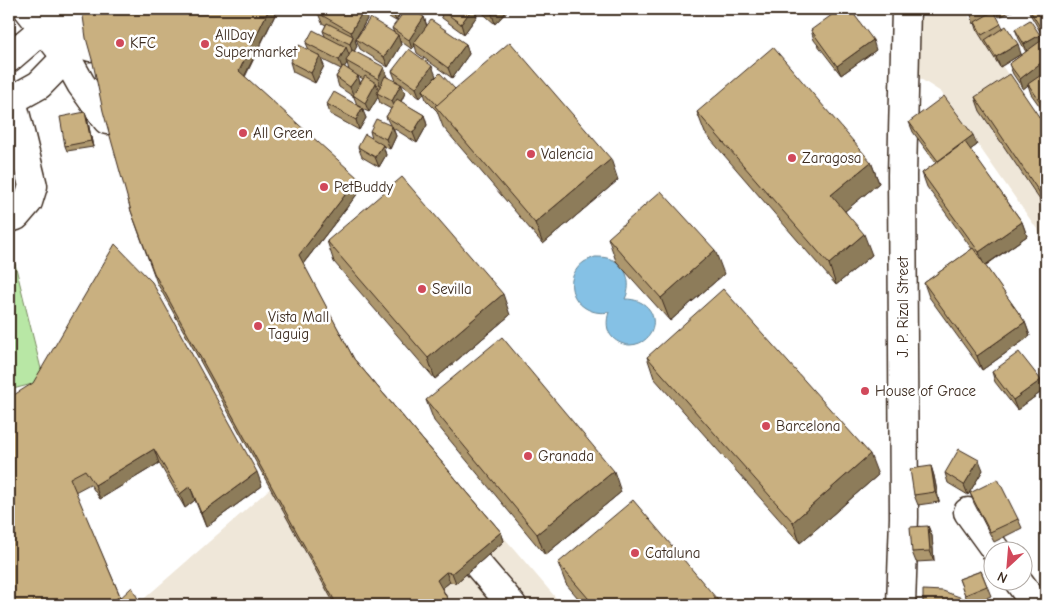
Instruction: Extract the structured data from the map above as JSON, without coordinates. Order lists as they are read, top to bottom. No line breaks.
{"streets":{"street":["J. P. Rizal Street"]},"places":["KFC","AllDay Supermarket","All Green","Valencia","Zaragosa","PetBuddy","Sevilla","Vista Mall Taguig","House of Grace","Barcelona","Granada","Cataluna"],"north":"bottom left"}
